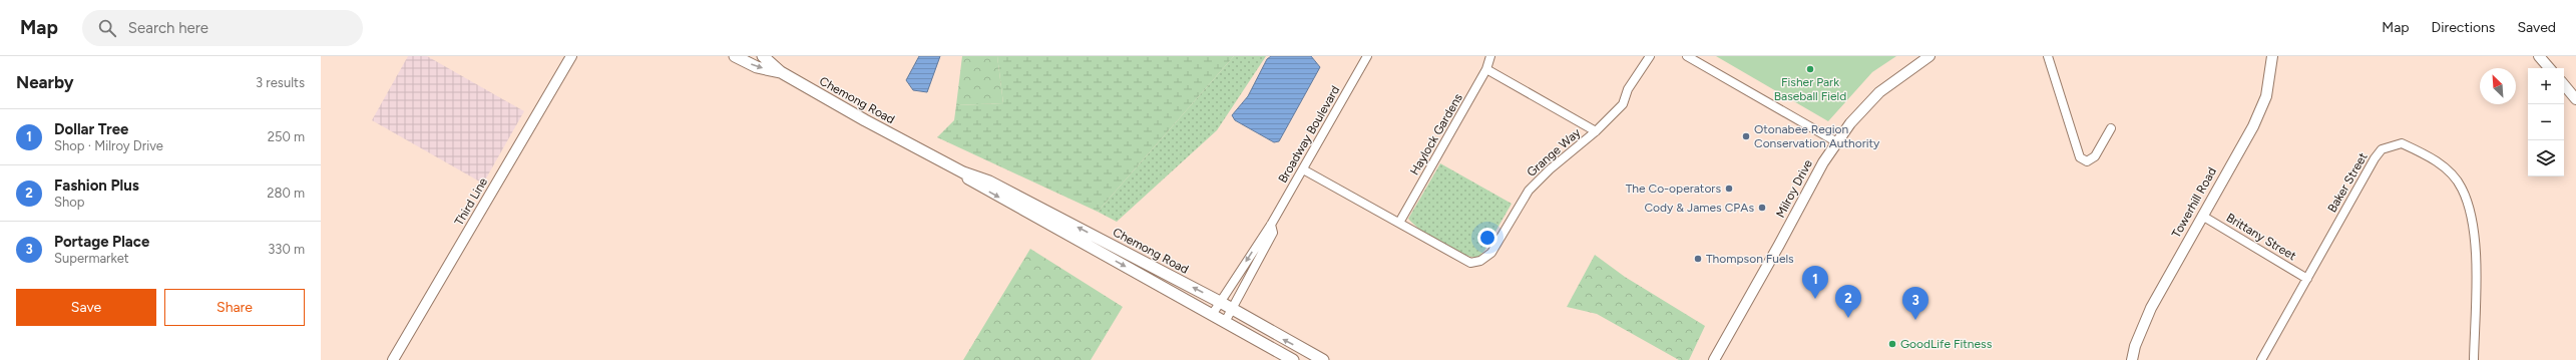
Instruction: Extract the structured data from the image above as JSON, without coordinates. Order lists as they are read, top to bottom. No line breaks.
{"streets":{"main road":["Chemong Road"],"street":["Broadway Boulevard","Haylock Gardens","Grange Way","Baker Street","Milroy Drive","Third Line","Towerhill Road","Brittany Street"]},"crossings":[["Chemong Road","Broadway Boulevard"],["Broadway Boulevard","Grange Way"],["Haylock Gardens","Grange Way"],["Baker Street","Brittany Street"],["Towerhill Road","Brittany Street"]],"places":["Fisher Park Baseball Field","Otonabee Region Conservation Authority","The Co-operators","Cody & James CPAs","Thompson Fuels","GoodLife Fitness"],"north":"top left","page":{"header":"Map","search":"Search here","nav":["Map","Directions","Saved"],"heading":["Nearby","3 results"],"map_buttons":["+","−"],"list":[{"mark":"1","name":"Dollar Tree","note":"Shop · Milroy Drive","value":"250 m"},{"mark":"2","name":"Fashion Plus","note":"Shop","value":"280 m"},{"mark":"3","name":"Portage Place","note":"Supermarket","value":"330 m"}],"pins":["1","2","3"],"buttons":["Save","Share"]}}
